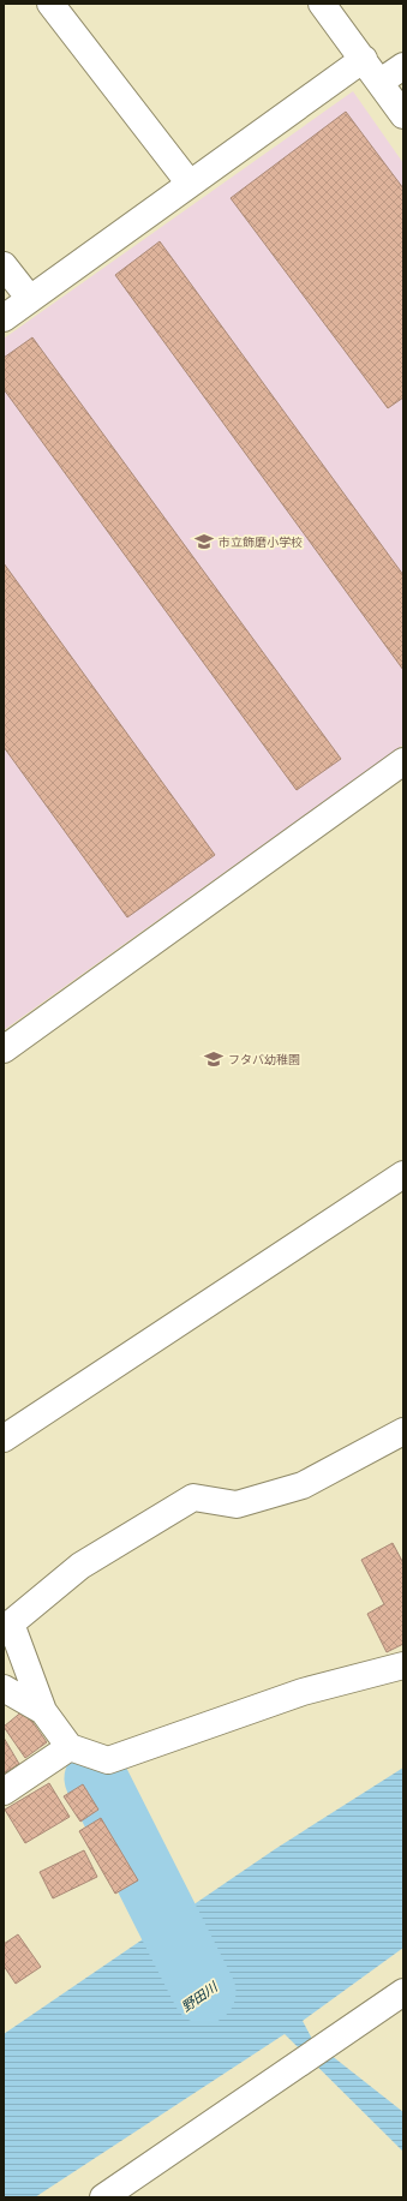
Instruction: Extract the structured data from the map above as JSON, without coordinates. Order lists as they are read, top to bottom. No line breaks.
{"water":["野田川"],"places":{"school or university":["市立飾磨小学校","フタバ幼稚園"]}}
